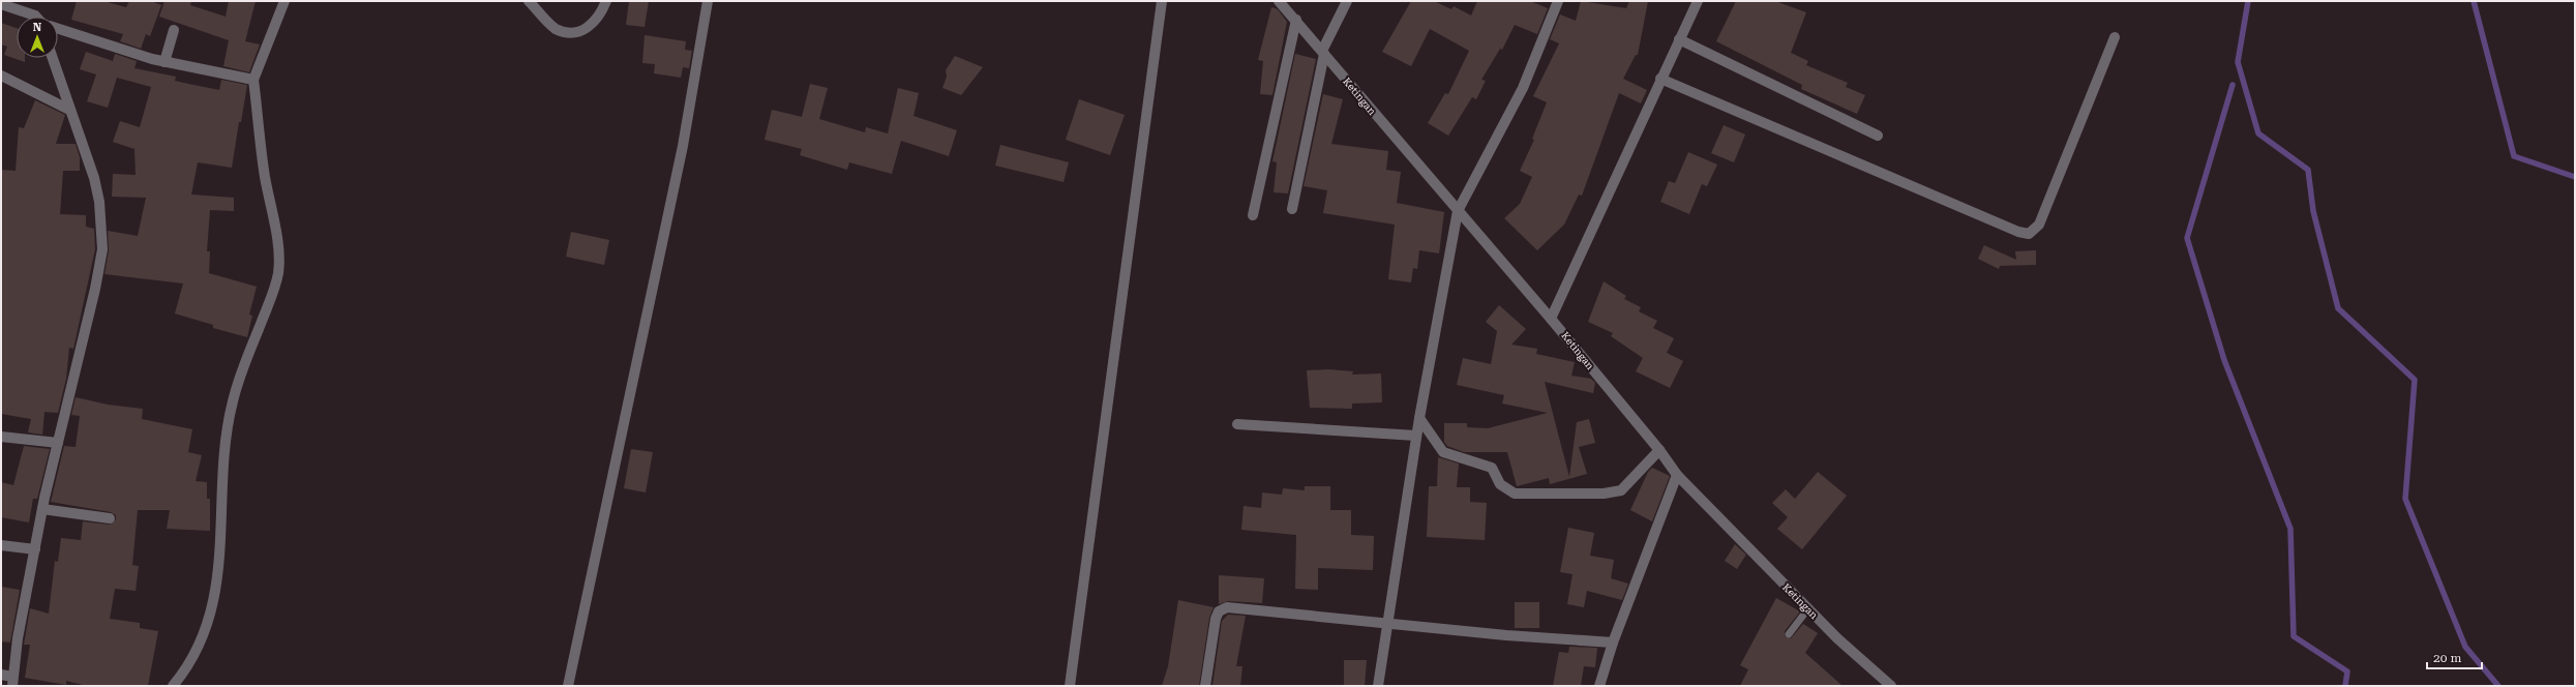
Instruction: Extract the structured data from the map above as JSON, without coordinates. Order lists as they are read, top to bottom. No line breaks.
{"streets":{"street":["Ketingan"]},"scale_bar":"20 m","north":"top"}
